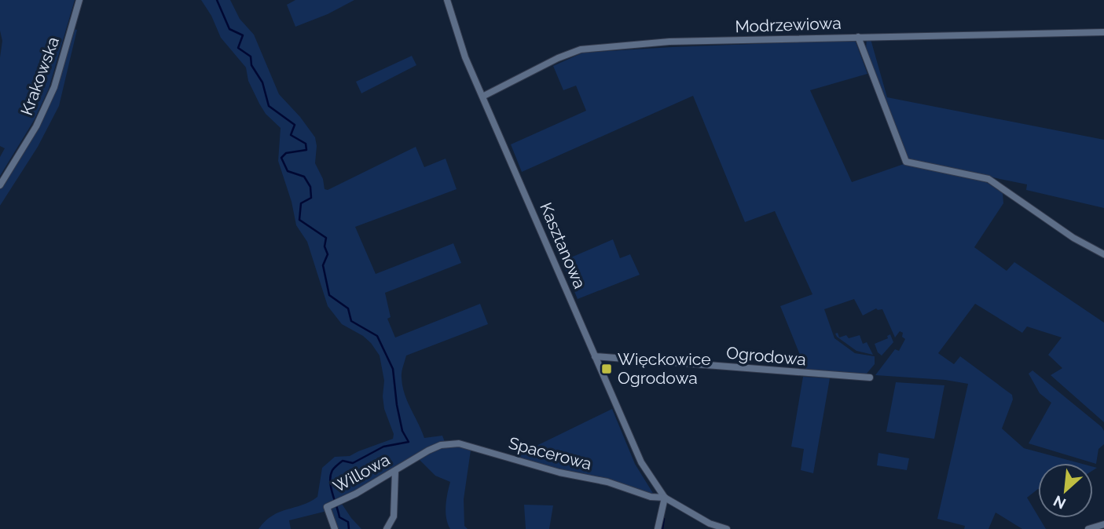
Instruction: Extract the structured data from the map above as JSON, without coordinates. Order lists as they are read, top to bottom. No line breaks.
{"streets":{"street":["Modrzewiowa","Krakowska","Kasztanowa","Ogrodowa","Spacerowa","Willowa"]},"crossings":[["Modrzewiowa","Kasztanowa"],["Kasztanowa","Ogrodowa"],["Kasztanowa","Spacerowa"],["Spacerowa","Willowa"]],"places":{"transit":["Więckowice Ogrodowa"]},"north":"bottom left"}
